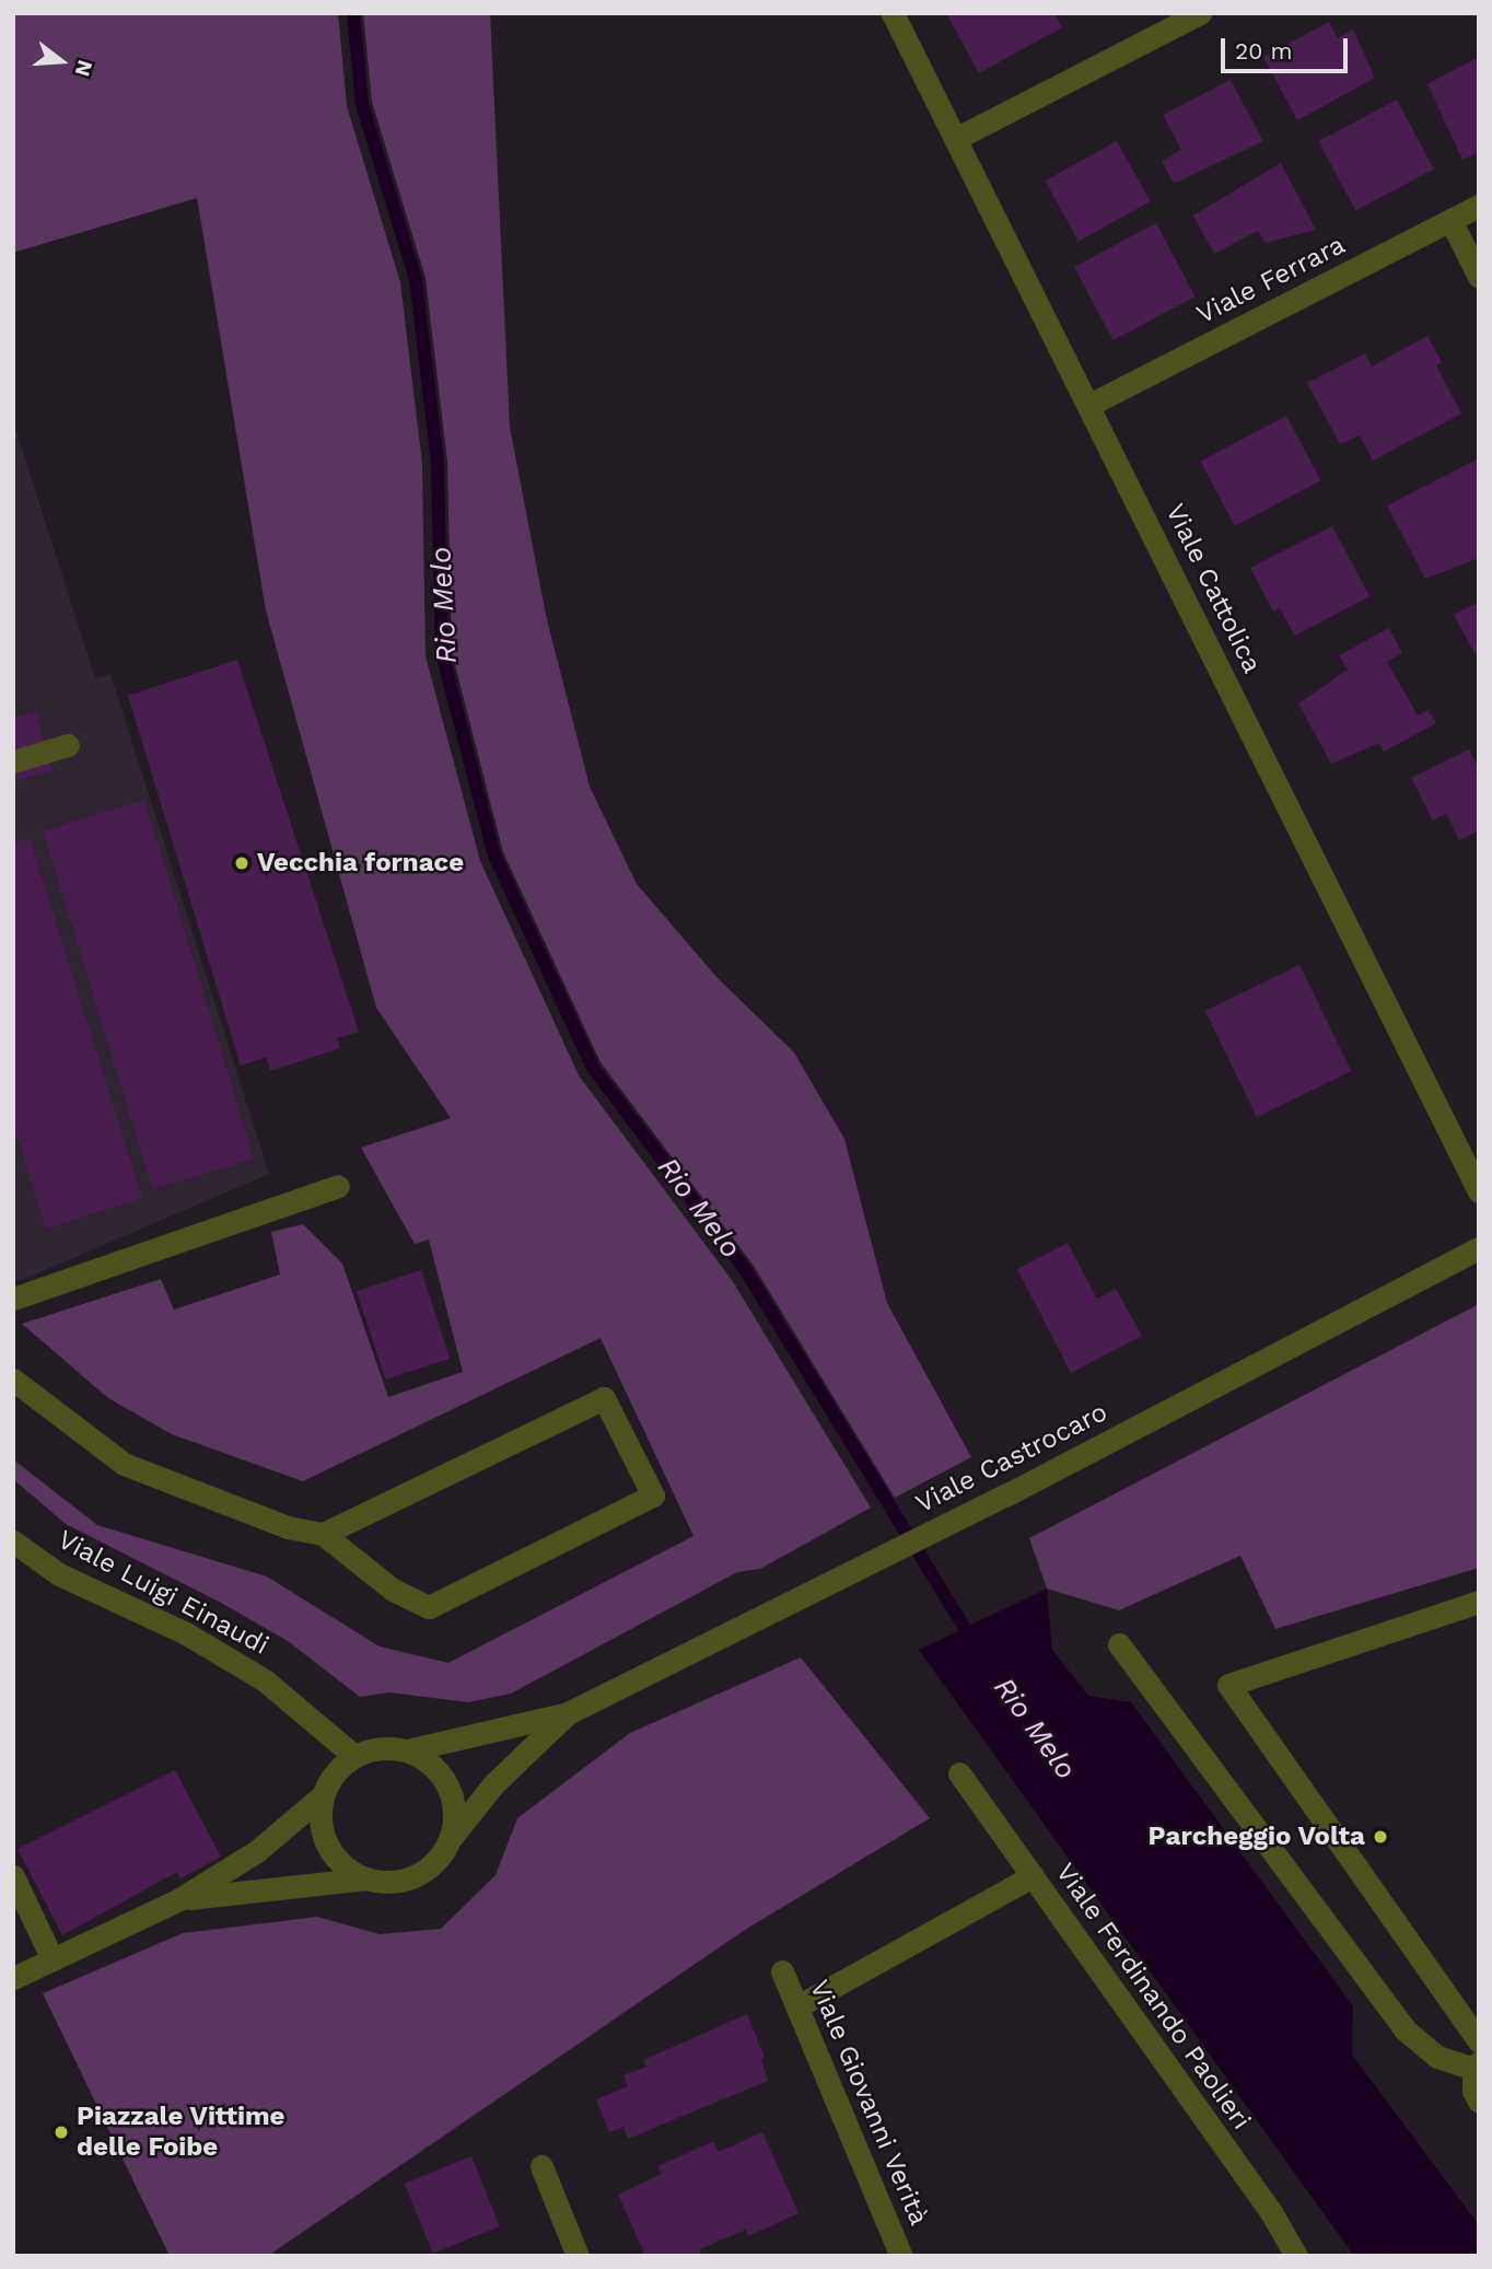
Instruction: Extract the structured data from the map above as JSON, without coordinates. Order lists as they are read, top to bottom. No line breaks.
{"streets":{"street":["Viale Ferrara","Viale Cattolica","Viale Castrocaro","Viale Luigi Einaudi","Viale Ferdinando Paolieri","Viale Giovanni Verità"]},"crossings":[["Viale Ferrara","Viale Cattolica"],["Viale Castrocaro","Viale Luigi Einaudi"]],"water":["Rio Melo"],"places":["Vecchia fornace","Parcheggio Volta","Piazzale Vittime delle Foibe"],"scale_bar":"20 m","north":"right"}
